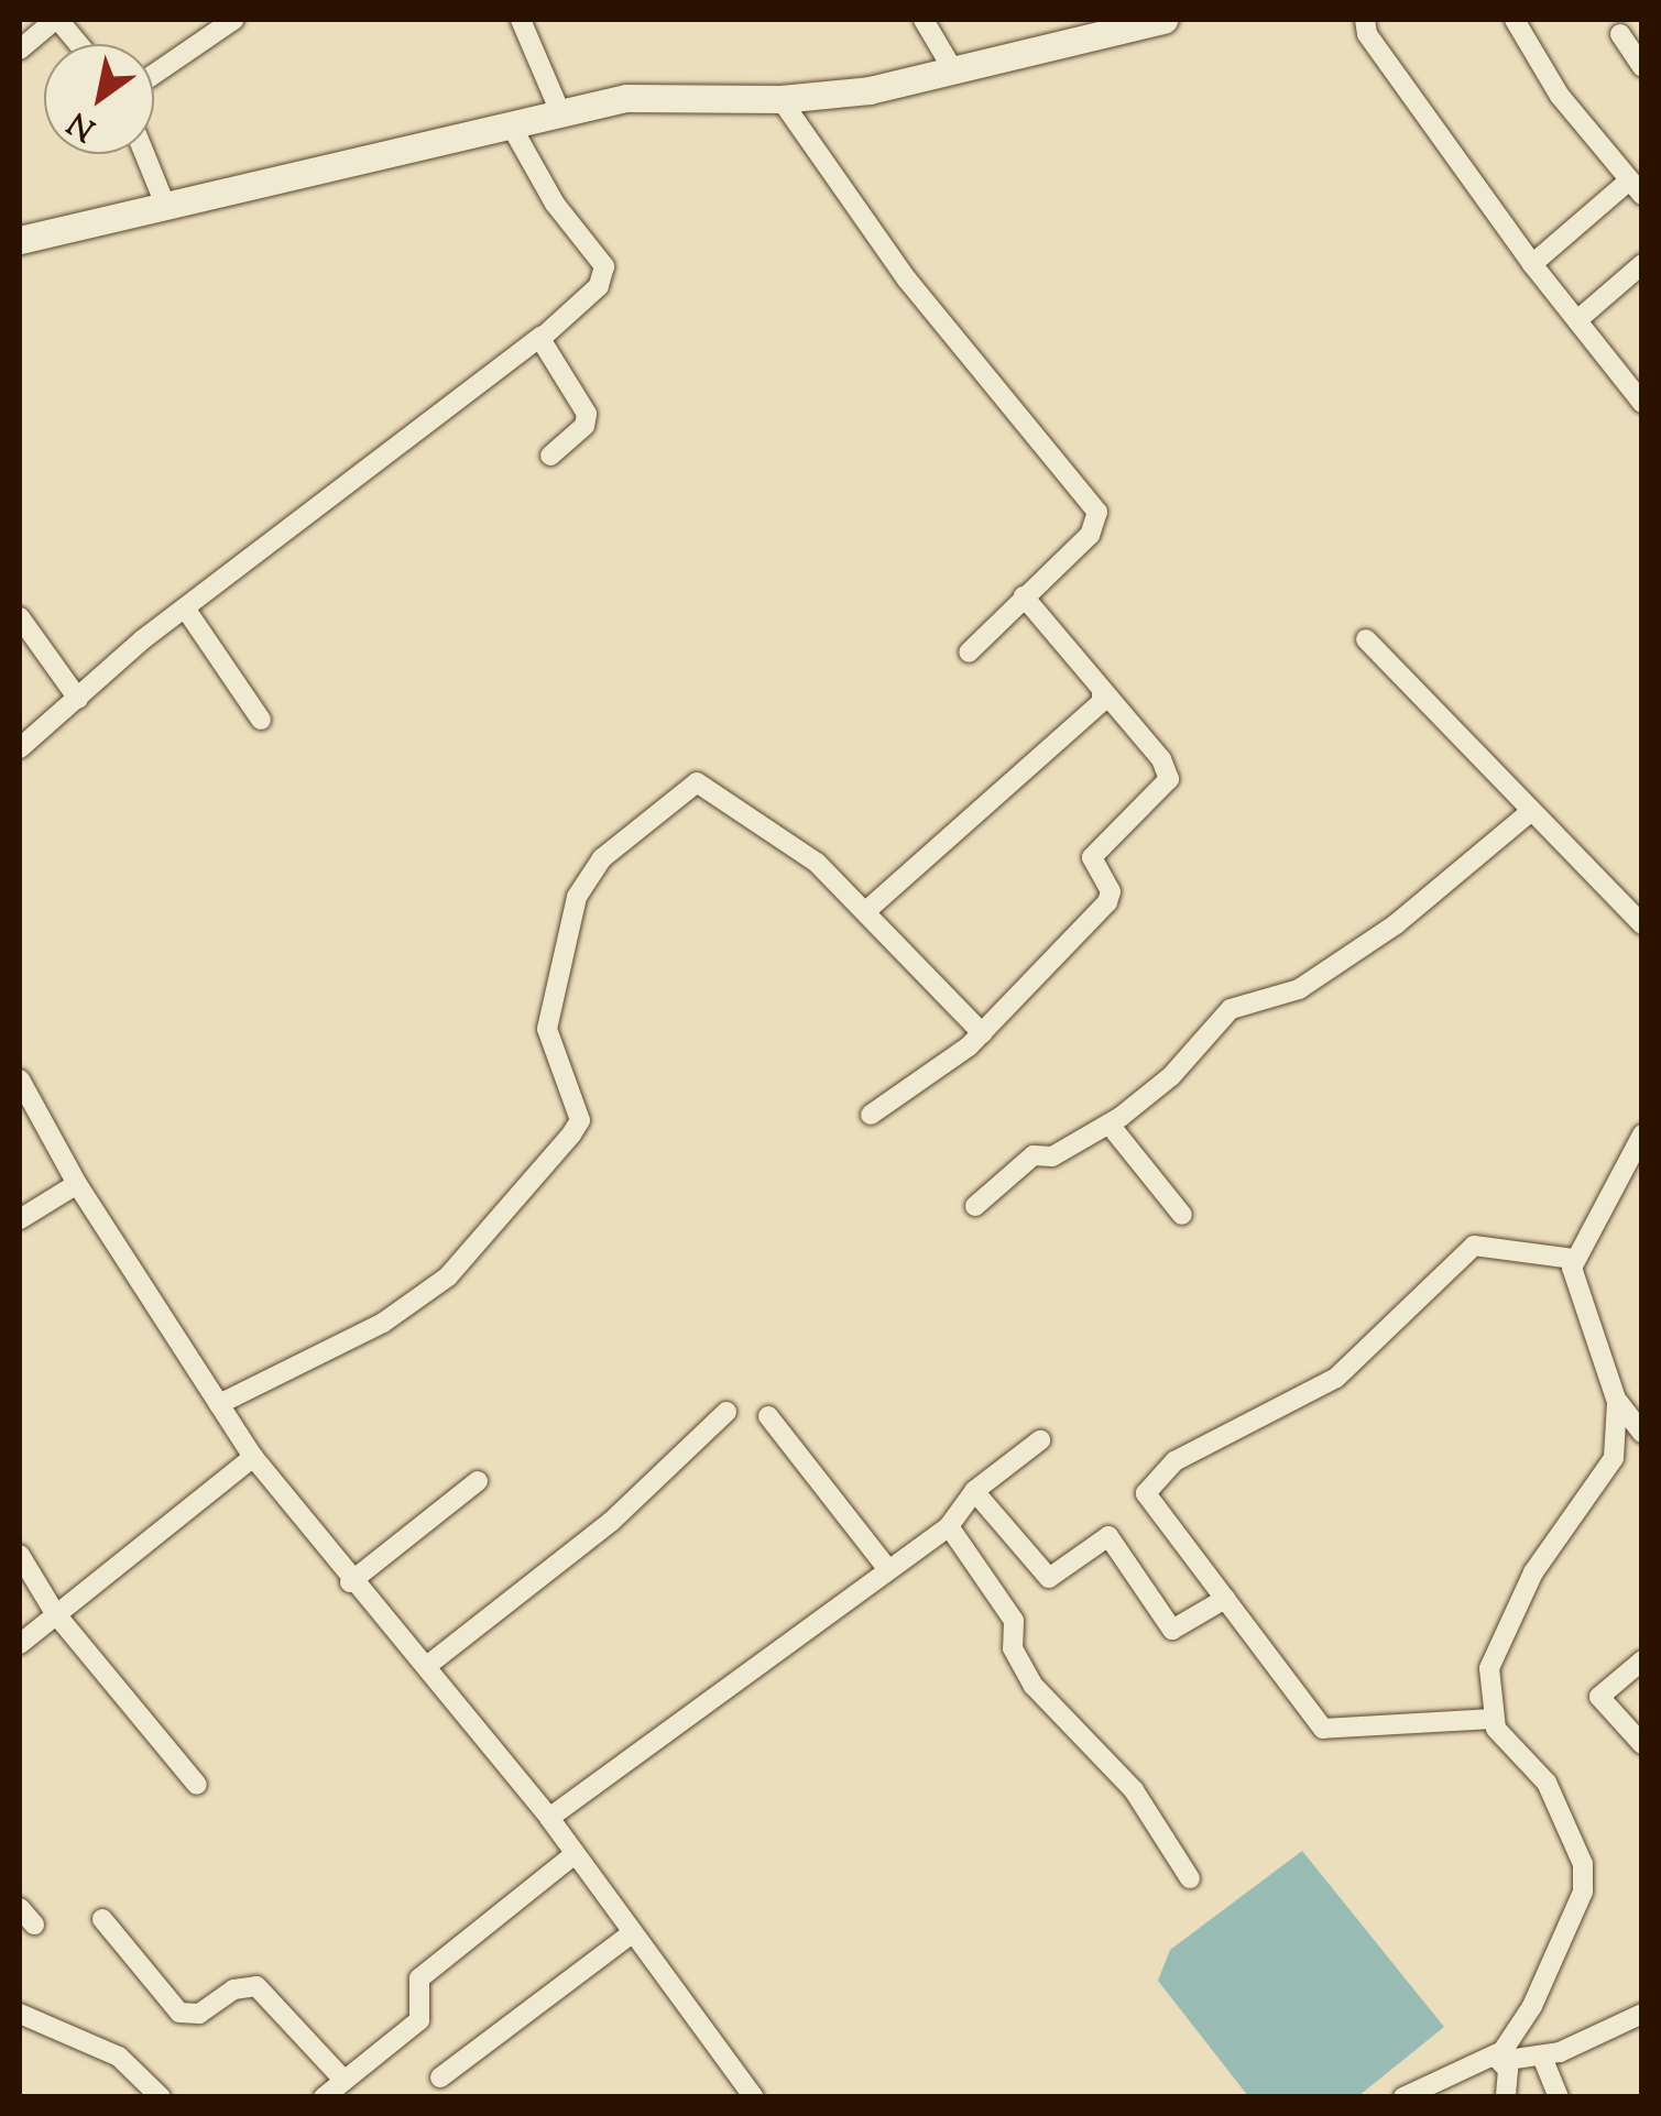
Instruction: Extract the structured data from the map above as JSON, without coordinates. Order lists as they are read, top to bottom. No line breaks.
{"north":"bottom left"}
